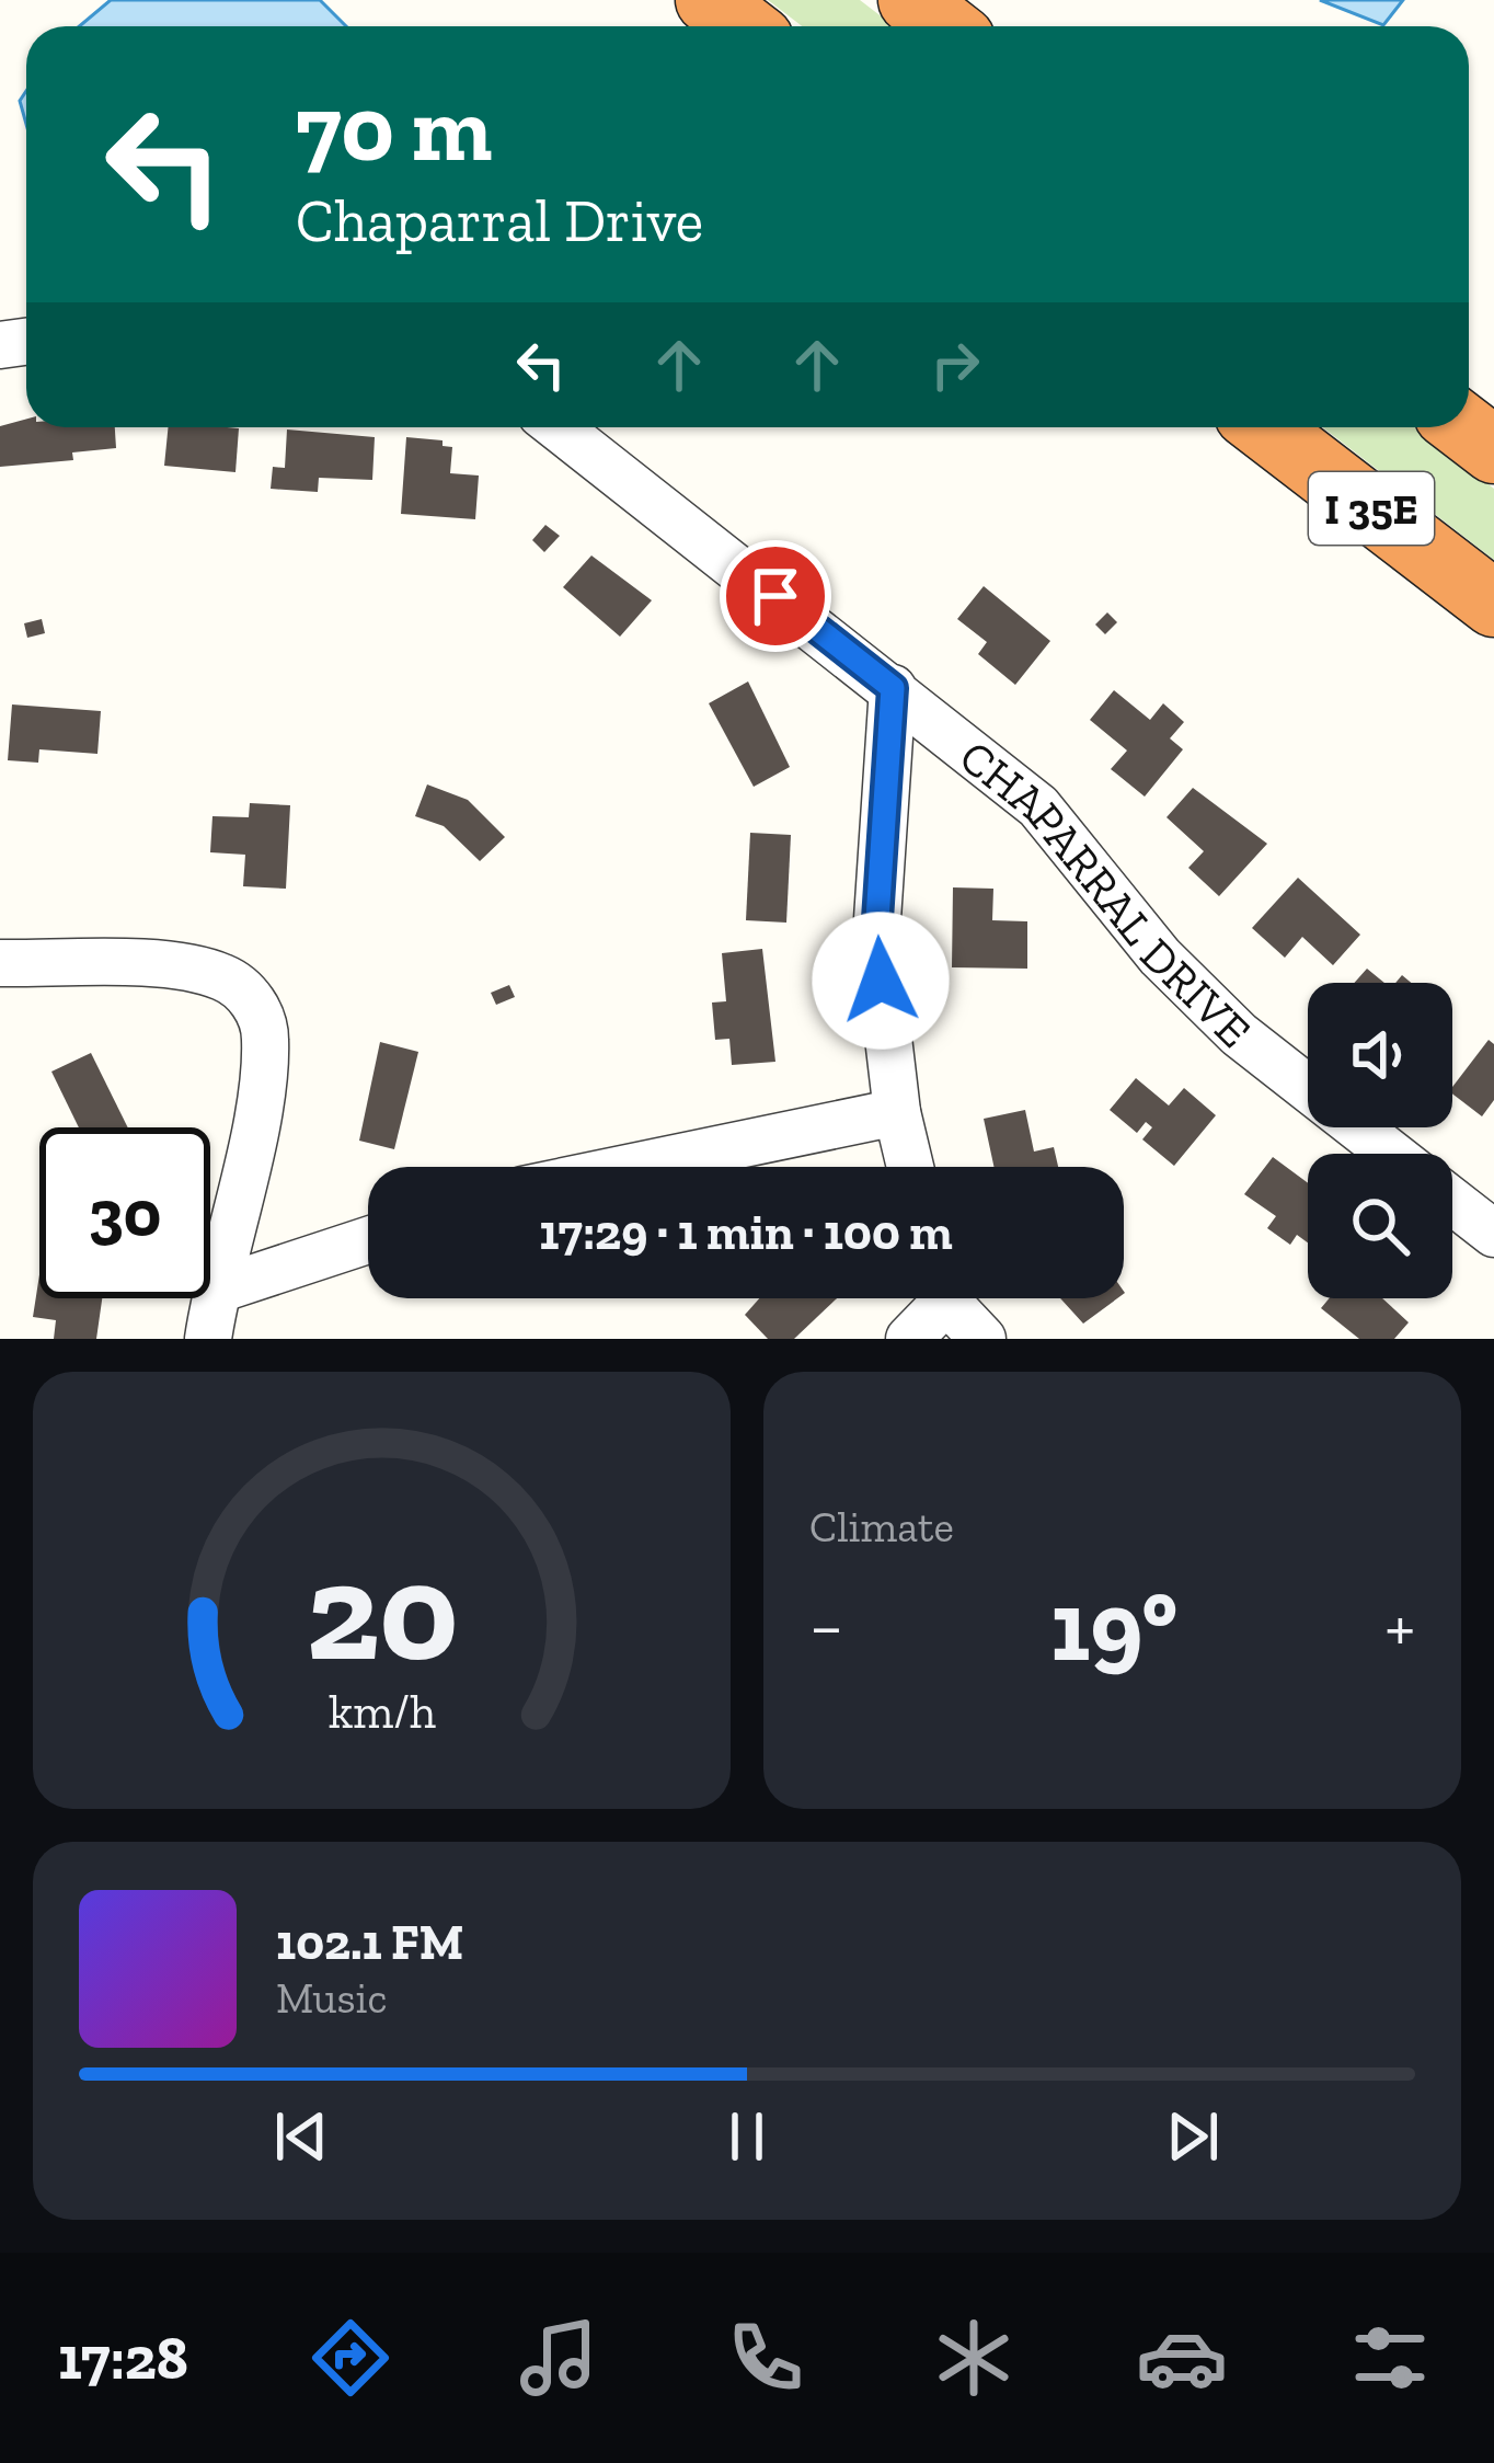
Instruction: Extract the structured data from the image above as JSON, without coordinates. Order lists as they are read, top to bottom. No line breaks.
{"streets":{"highway":["I 35E"],"street":["CHAPARRAL DRIVE"]},"page":{"turn":["70 m","Chaparral Drive"],"limit":"30","trip":"17:29 · 1 min · 100 m","tile":"Climate","heat":["−","19°","+"],"song":["102.1 FM","Music"],"tabs":"17:28","gauge":["20","km/h"]}}
